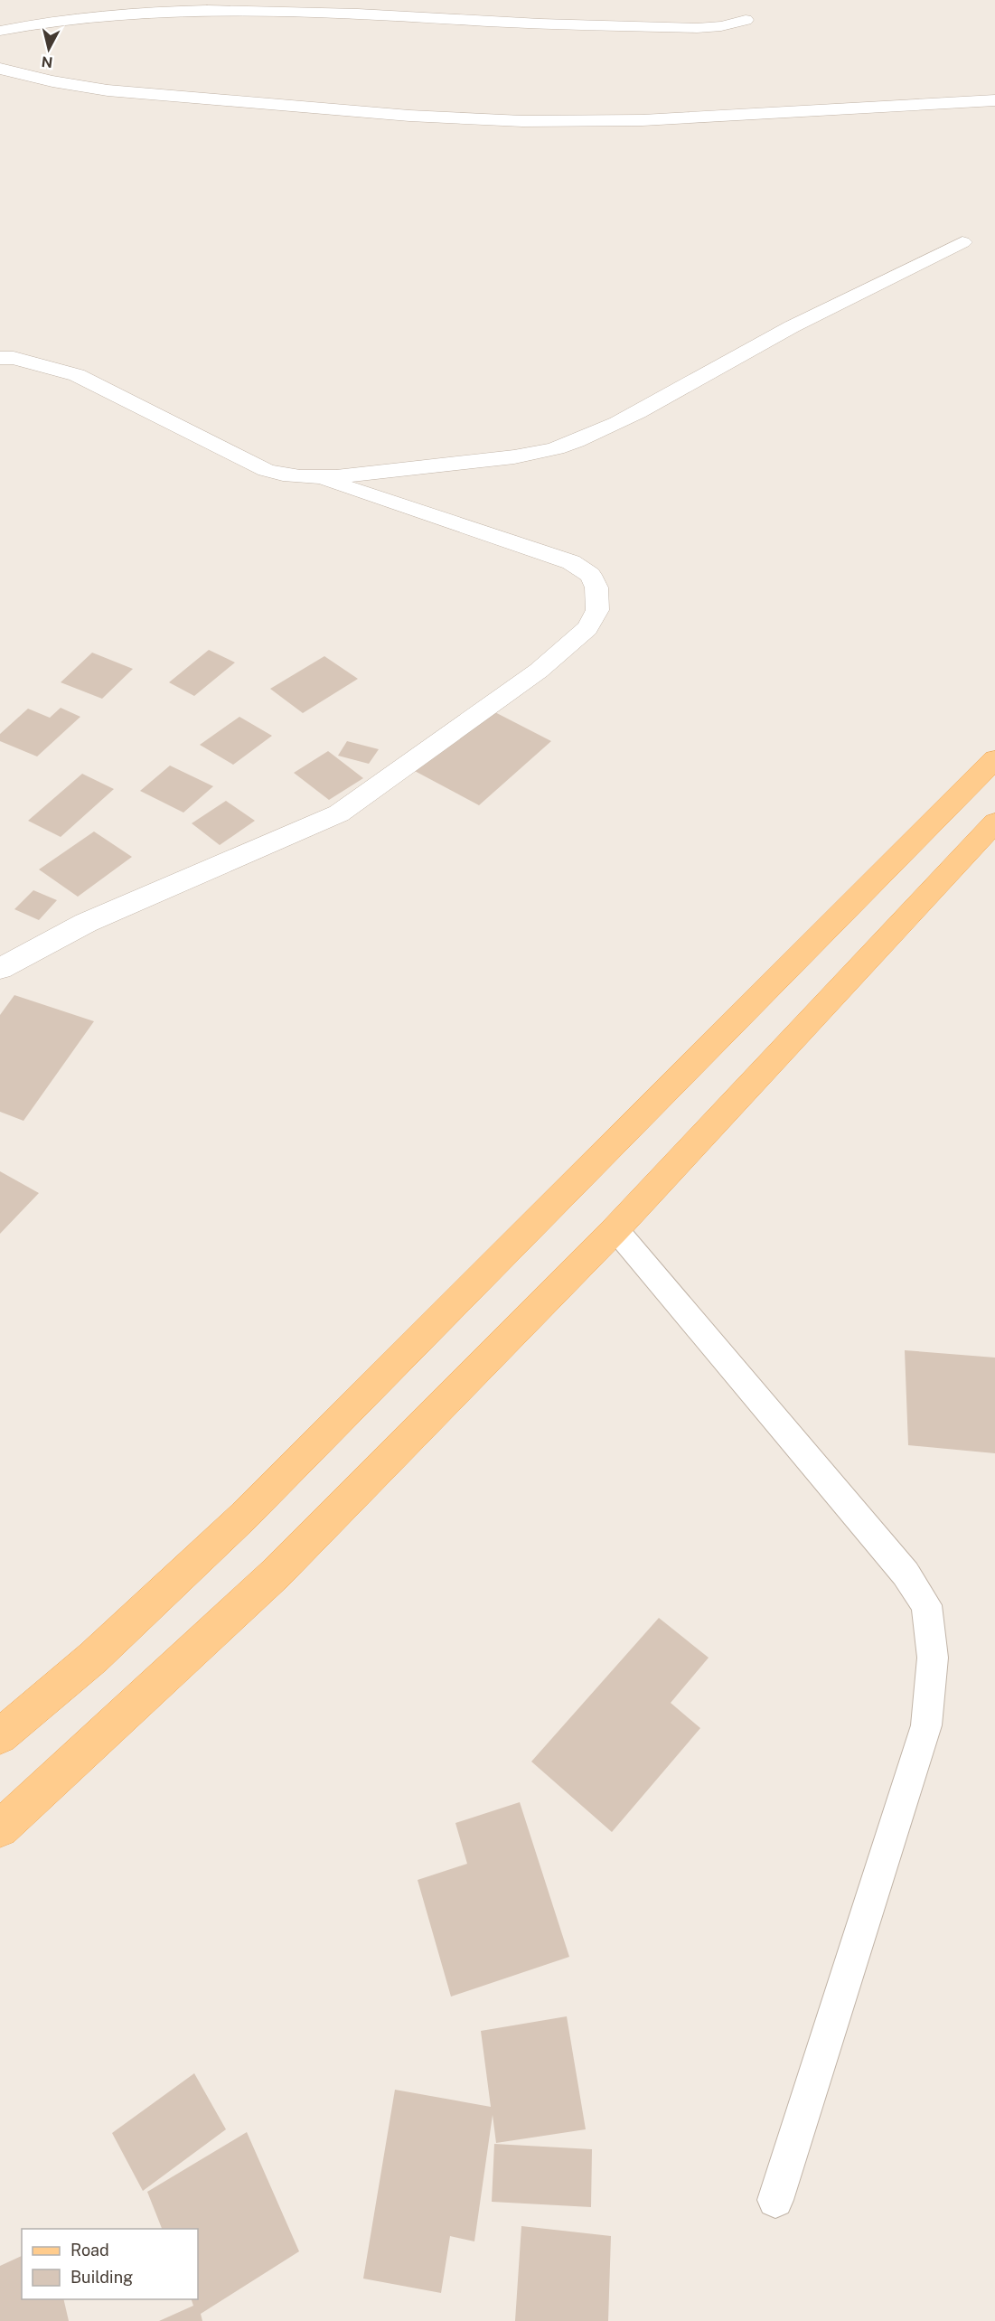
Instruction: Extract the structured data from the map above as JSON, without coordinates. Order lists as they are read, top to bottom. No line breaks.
{"legend":["Road","Building"],"north":"bottom"}
